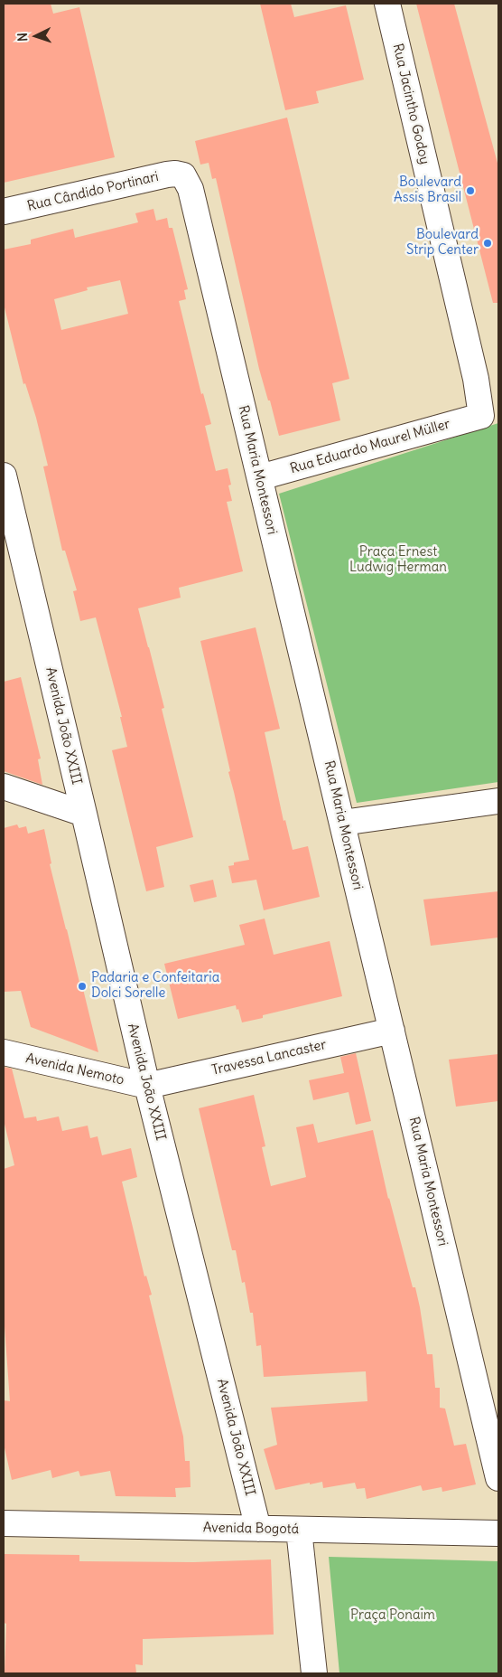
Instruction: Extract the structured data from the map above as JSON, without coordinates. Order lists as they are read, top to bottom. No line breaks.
{"streets":{"street":["Rua Jacintho Godoy","Rua Cândido Portinari","Rua Eduardo Maurel Müller","Rua Maria Montessori","Avenida João XXIII","Travessa Lancaster","Avenida Nemoto","Avenida Bogotá"]},"crossings":[["Rua Jacintho Godoy","Rua Eduardo Maurel Müller"],["Rua Cândido Portinari","Rua Maria Montessori"],["Rua Eduardo Maurel Müller","Rua Maria Montessori"],["Rua Maria Montessori","Travessa Lancaster"],["Avenida João XXIII","Travessa Lancaster"],["Avenida João XXIII","Avenida Nemoto"],["Avenida João XXIII","Avenida Bogotá"],["Travessa Lancaster","Avenida Nemoto"]],"parks":["Praça Ernest Ludwig Herman","Praça Ponaim"],"places":["Boulevard Assis Brasil","Boulevard Strip Center","Padaria e Confeitaria Dolci Sorelle"],"north":"left"}
